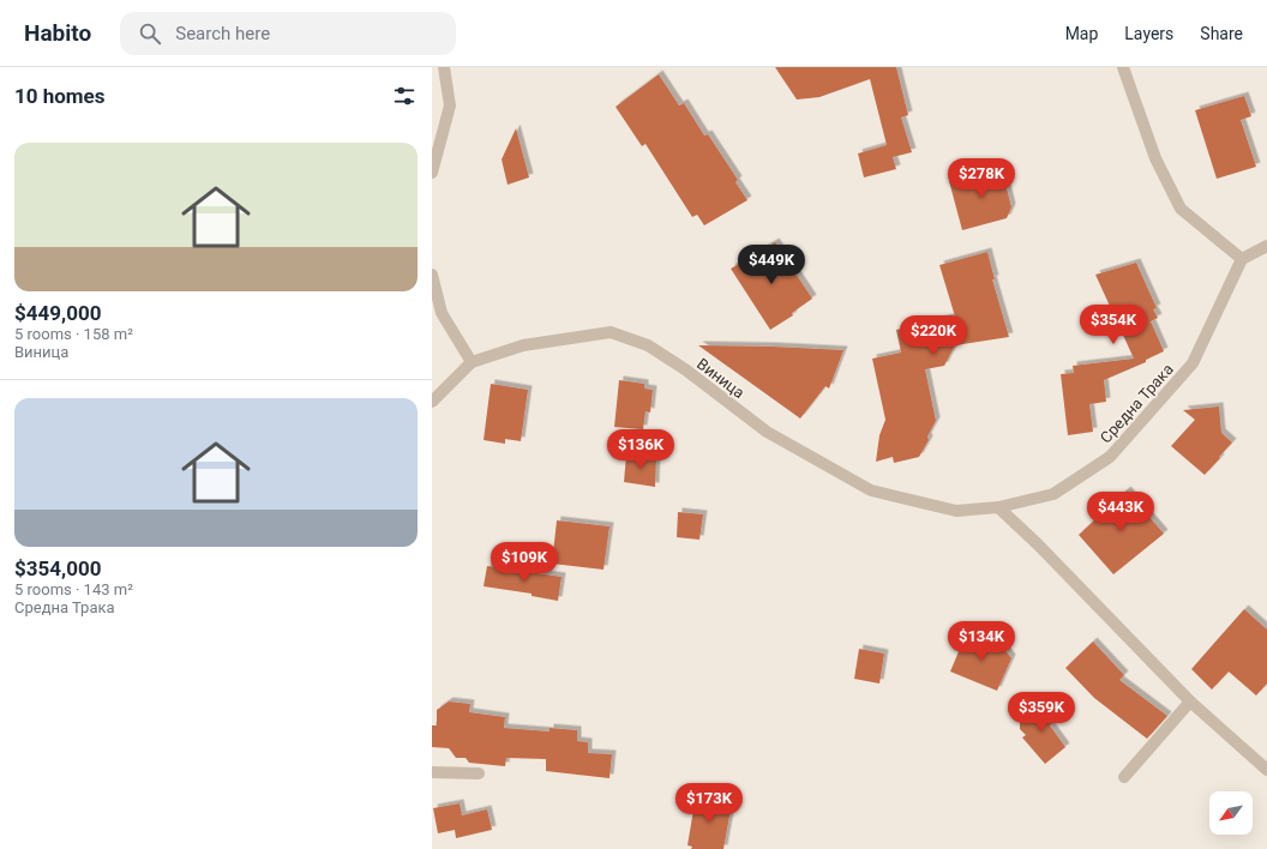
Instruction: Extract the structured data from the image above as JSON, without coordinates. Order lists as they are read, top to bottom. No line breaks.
{"streets":{"street":["Виница","Средна Трака"]},"crossings":[["Виница","Средна Трака"]],"north":"bottom left","page":{"header":"Habito","search":"Search here","nav":["Map","Layers","Share"],"heading":"10 homes","list":[{"name":"$449,000","note":"5 rooms · 158 m² · Виница"},{"name":"$354,000","note":"5 rooms · 143 m² · Средна Трака"}],"price":["$278K","$449K","$354K","$220K","$136K","$443K","$109K","$134K","$359K","$173K"]}}
